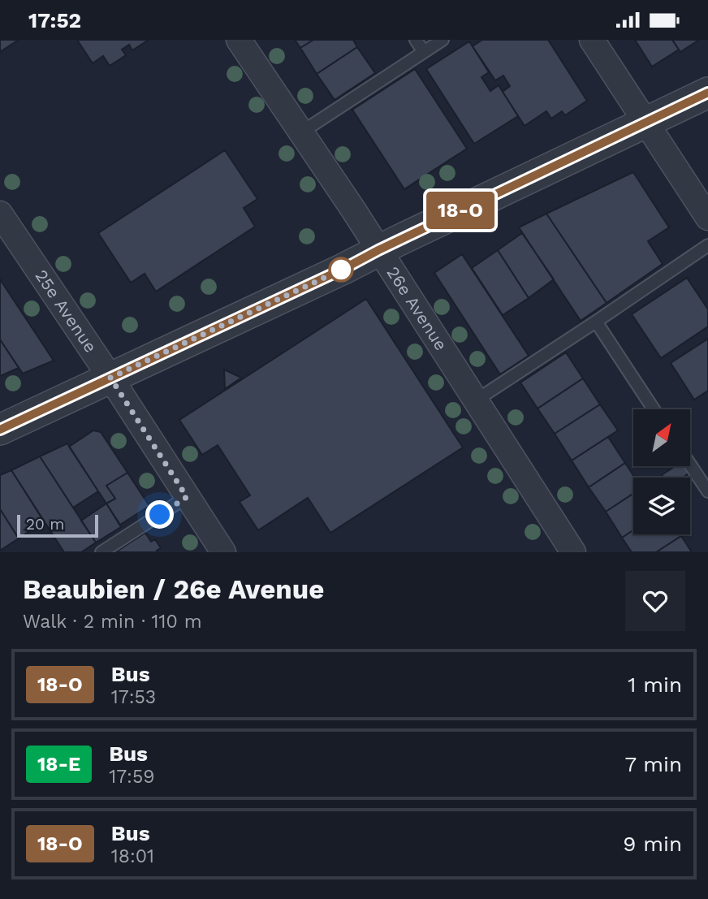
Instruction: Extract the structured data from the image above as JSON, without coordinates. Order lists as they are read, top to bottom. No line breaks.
{"streets":{"street":["26e Avenue","25e Avenue"]},"lines":["bus line 18-O"],"scale_bar":"20 m","north":"top right","page":{"status":"17:52","on_map":"18-O","scale":"20 m","heading":["Beaubien / 26e Avenue","Walk · 2 min · 110 m"],"list":[{"mark":"18-O","name":"Bus","note":"17:53","value":"1 min"},{"mark":"18-E","name":"Bus","note":"17:59","value":"7 min"},{"mark":"18-O","name":"Bus","note":"18:01","value":"9 min"}]}}
